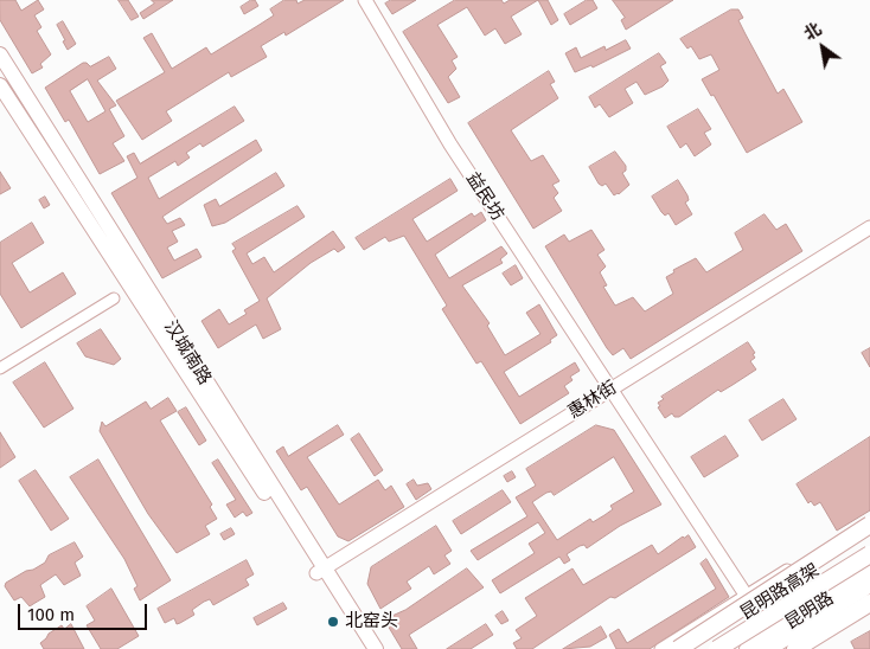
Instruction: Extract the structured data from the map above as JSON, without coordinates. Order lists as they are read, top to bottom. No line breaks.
{"streets":{"main road":["汉城南路","昆明路高架","昆明路"],"street":["益民坊","惠林街"]},"crossings":[["益民坊","惠林街"],["汉城南路","惠林街"]],"places":["北窑头"],"scale_bar":"100 m","north":"top left"}
